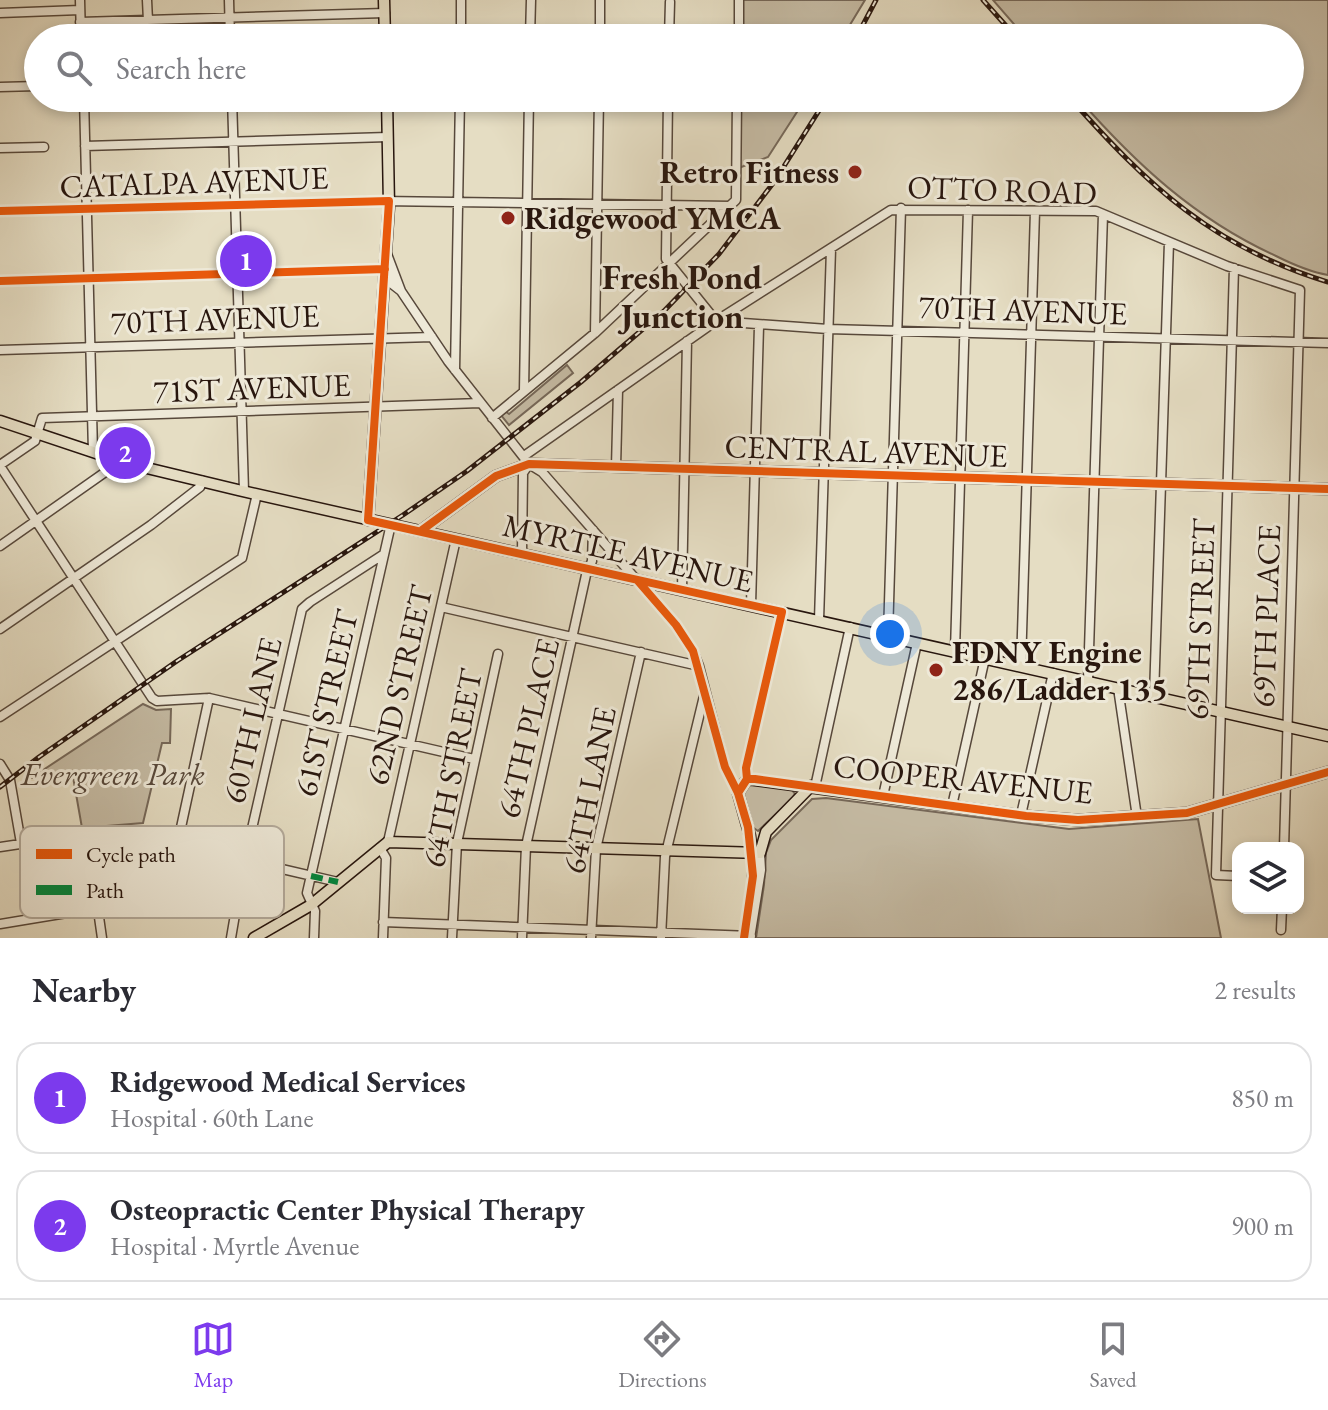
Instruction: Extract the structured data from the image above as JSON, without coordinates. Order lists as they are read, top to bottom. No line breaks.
{"streets":{"main road":["CENTRAL AVENUE","MYRTLE AVENUE","COOPER AVENUE"],"street":["CATALPA AVENUE","OTTO ROAD","70TH AVENUE","71ST AVENUE","69TH PLACE","69TH STREET","62ND STREET","61ST STREET","60TH LANE","64TH PLACE","64TH STREET","64TH LANE"]},"crossings":[["OTTO ROAD","70TH AVENUE"],["OTTO ROAD","CENTRAL AVENUE"],["OTTO ROAD","69TH PLACE"],["OTTO ROAD","69TH STREET"],["70TH AVENUE","69TH PLACE"],["70TH AVENUE","69TH STREET"],["71ST AVENUE","MYRTLE AVENUE"],["CENTRAL AVENUE","MYRTLE AVENUE"],["CENTRAL AVENUE","69TH PLACE"],["CENTRAL AVENUE","69TH STREET"],["MYRTLE AVENUE","69TH PLACE"],["MYRTLE AVENUE","69TH STREET"],["MYRTLE AVENUE","62ND STREET"],["MYRTLE AVENUE","61ST STREET"],["MYRTLE AVENUE","64TH PLACE"],["69TH PLACE","COOPER AVENUE"],["69TH STREET","COOPER AVENUE"],["61ST STREET","60TH LANE"]],"districts":["Fresh Pond Junction"],"parks":["Evergreen Park"],"places":["Retro Fitness","Ridgewood YMCA","FDNY Engine 286/Ladder 135"],"legend":["Cycle path","Path"],"page":{"search":"Search here","pins":["1","2"],"heading":["Nearby","2 results"],"list":[{"mark":"1","name":"Ridgewood Medical Services","note":"Hospital · 60th Lane","value":"850 m"},{"mark":"2","name":"Osteopractic Center Physical Therapy","note":"Hospital · Myrtle Avenue","value":"900 m"}],"nav":["Map","Directions","Saved"]}}
